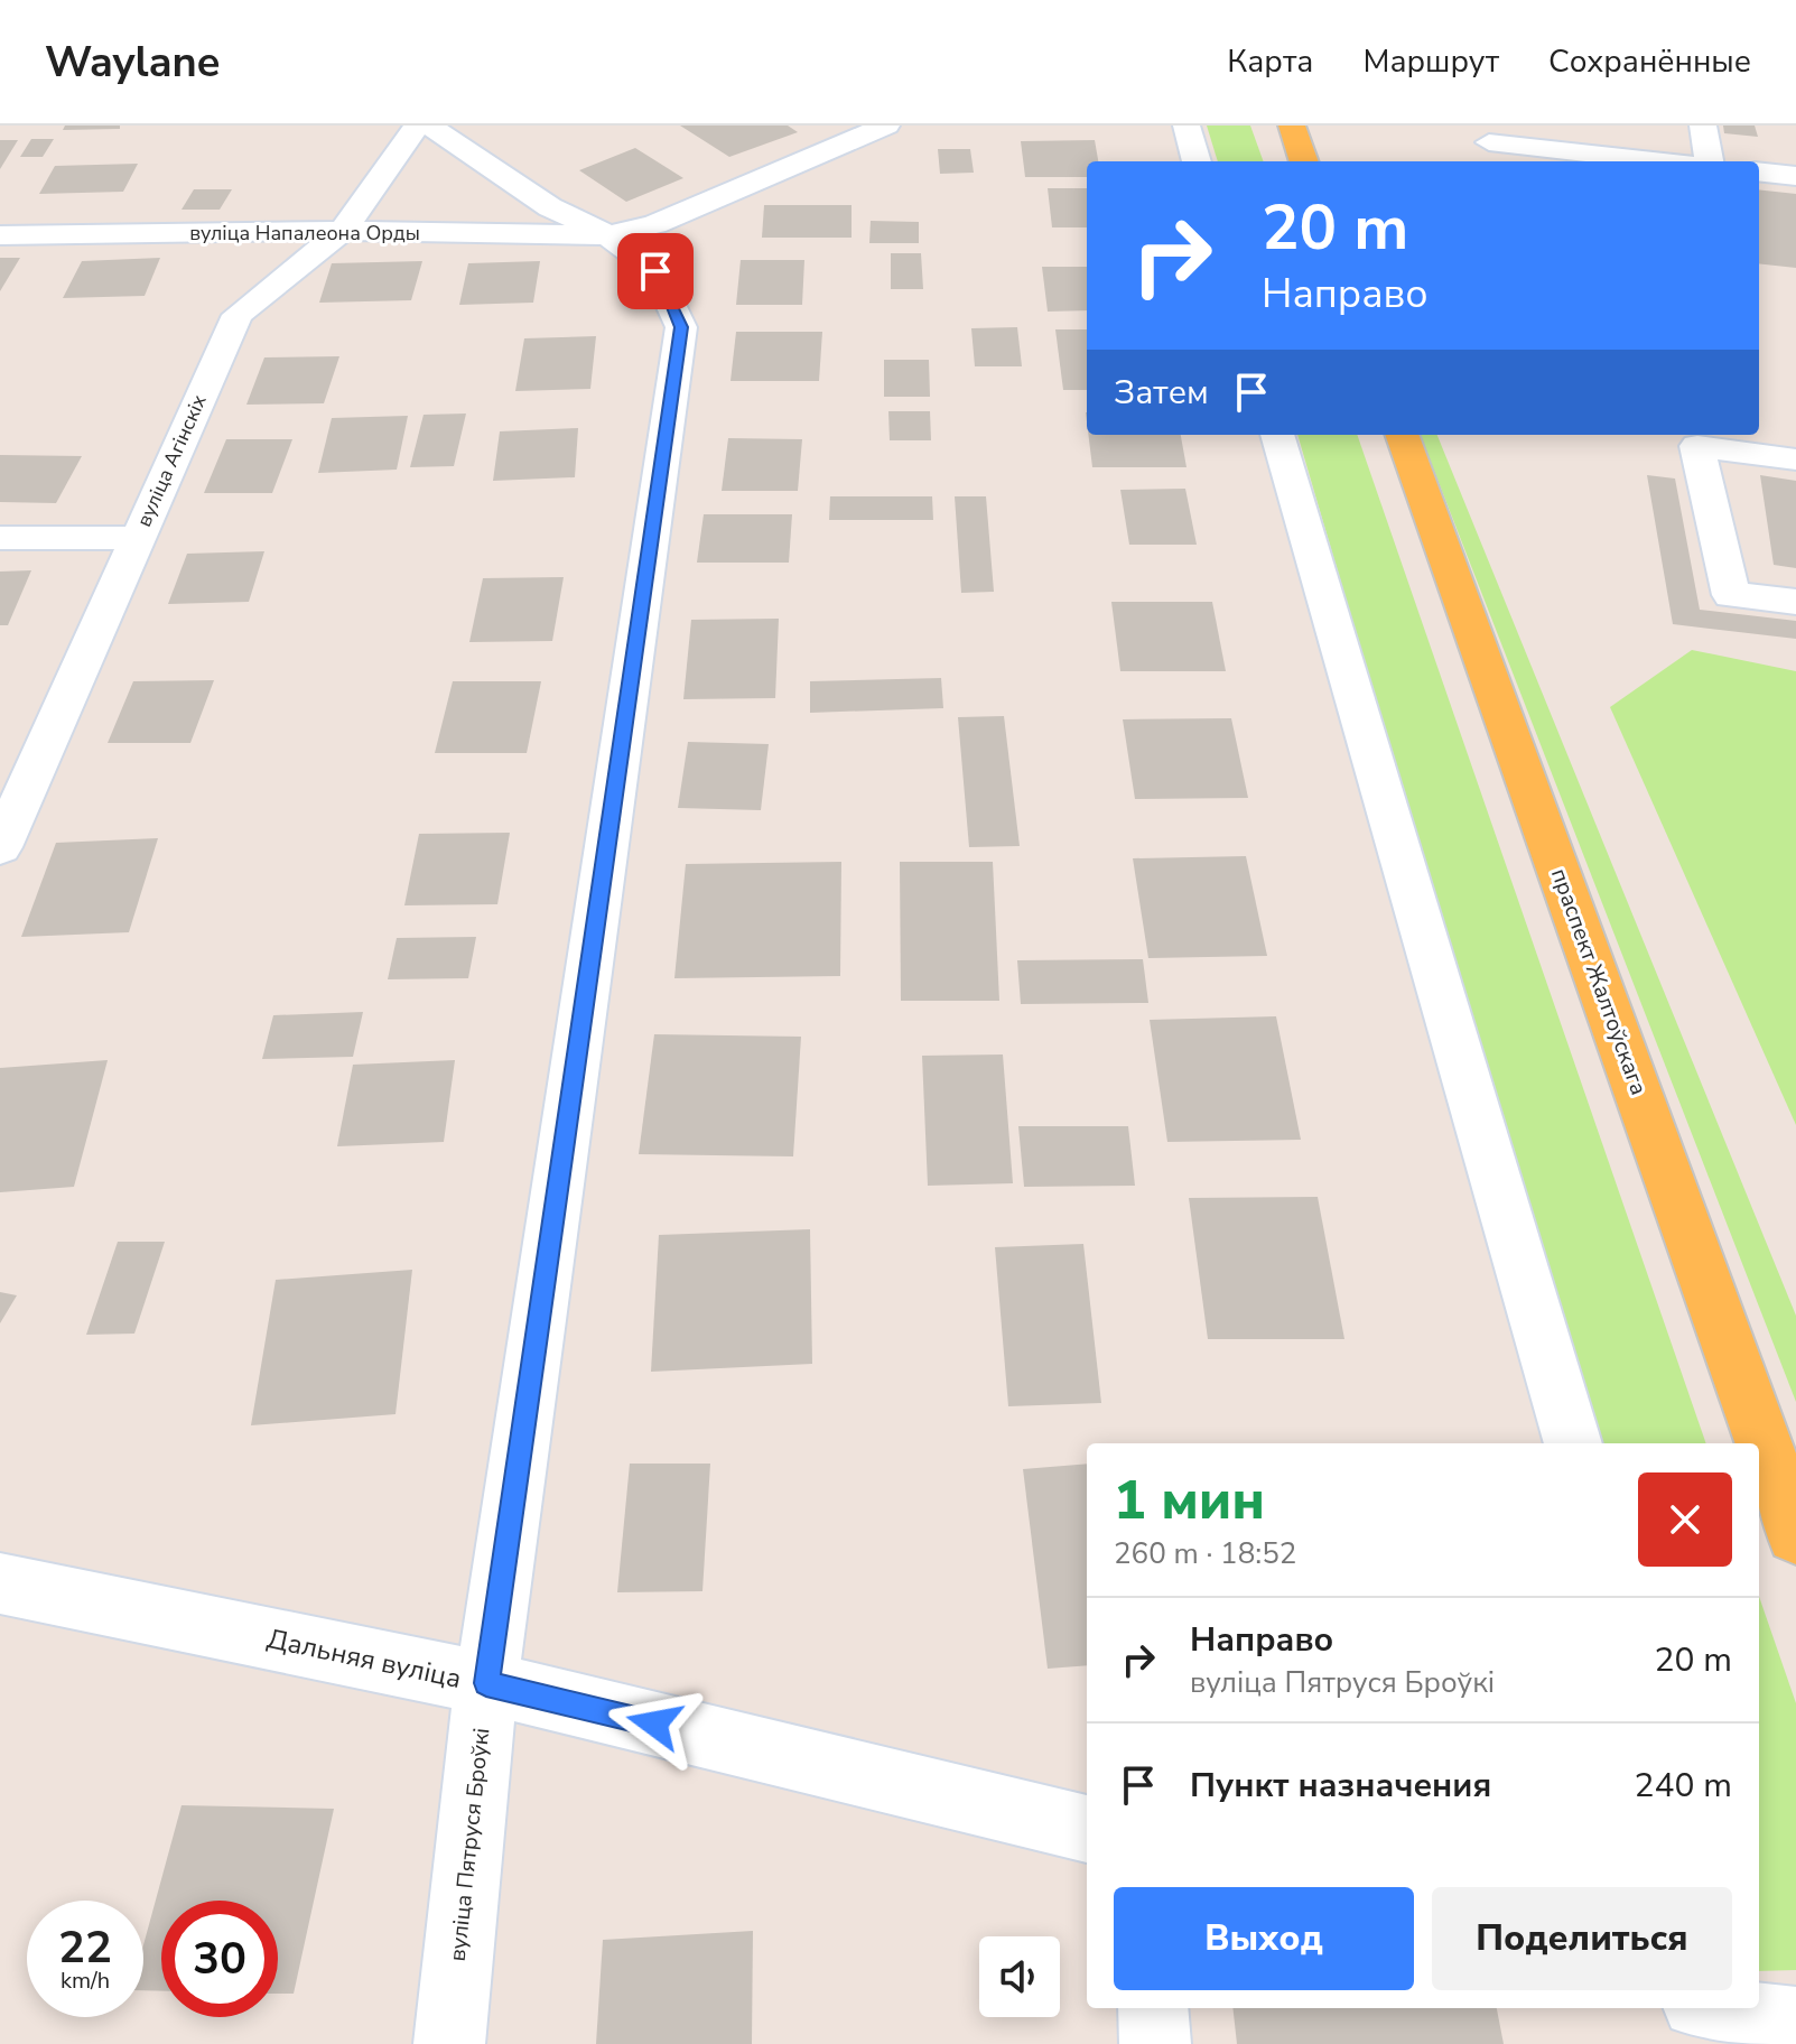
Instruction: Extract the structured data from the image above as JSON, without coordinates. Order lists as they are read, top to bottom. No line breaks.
{"streets":{"main road":["праспект Жалтоўскага"],"street":["вуліца Напалеона Орды","вуліца Агінскіх","Дальняя вуліца","вуліца Пятруся Броўкі"]},"crossings":[["вуліца Напалеона Орды","вуліца Агінскіх"],["вуліца Напалеона Орды","вуліца Пятруся Броўкі"],["Дальняя вуліца","вуліца Пятруся Броўкі"]],"page":{"header":"Waylane","nav":["Карта","Маршрут","Сохранённые"],"turn":["20 m","Направо"],"then":"Затем","heading":["1 мин","260 m · 18:52"],"list":[{"name":"Направо","note":"вуліца Пятруся Броўкі","value":"20 m"},{"name":"Пункт назначения","value":"240 m"}],"buttons":["Выход","Поделиться"],"speed":"22 km/h","limit":"30"}}
